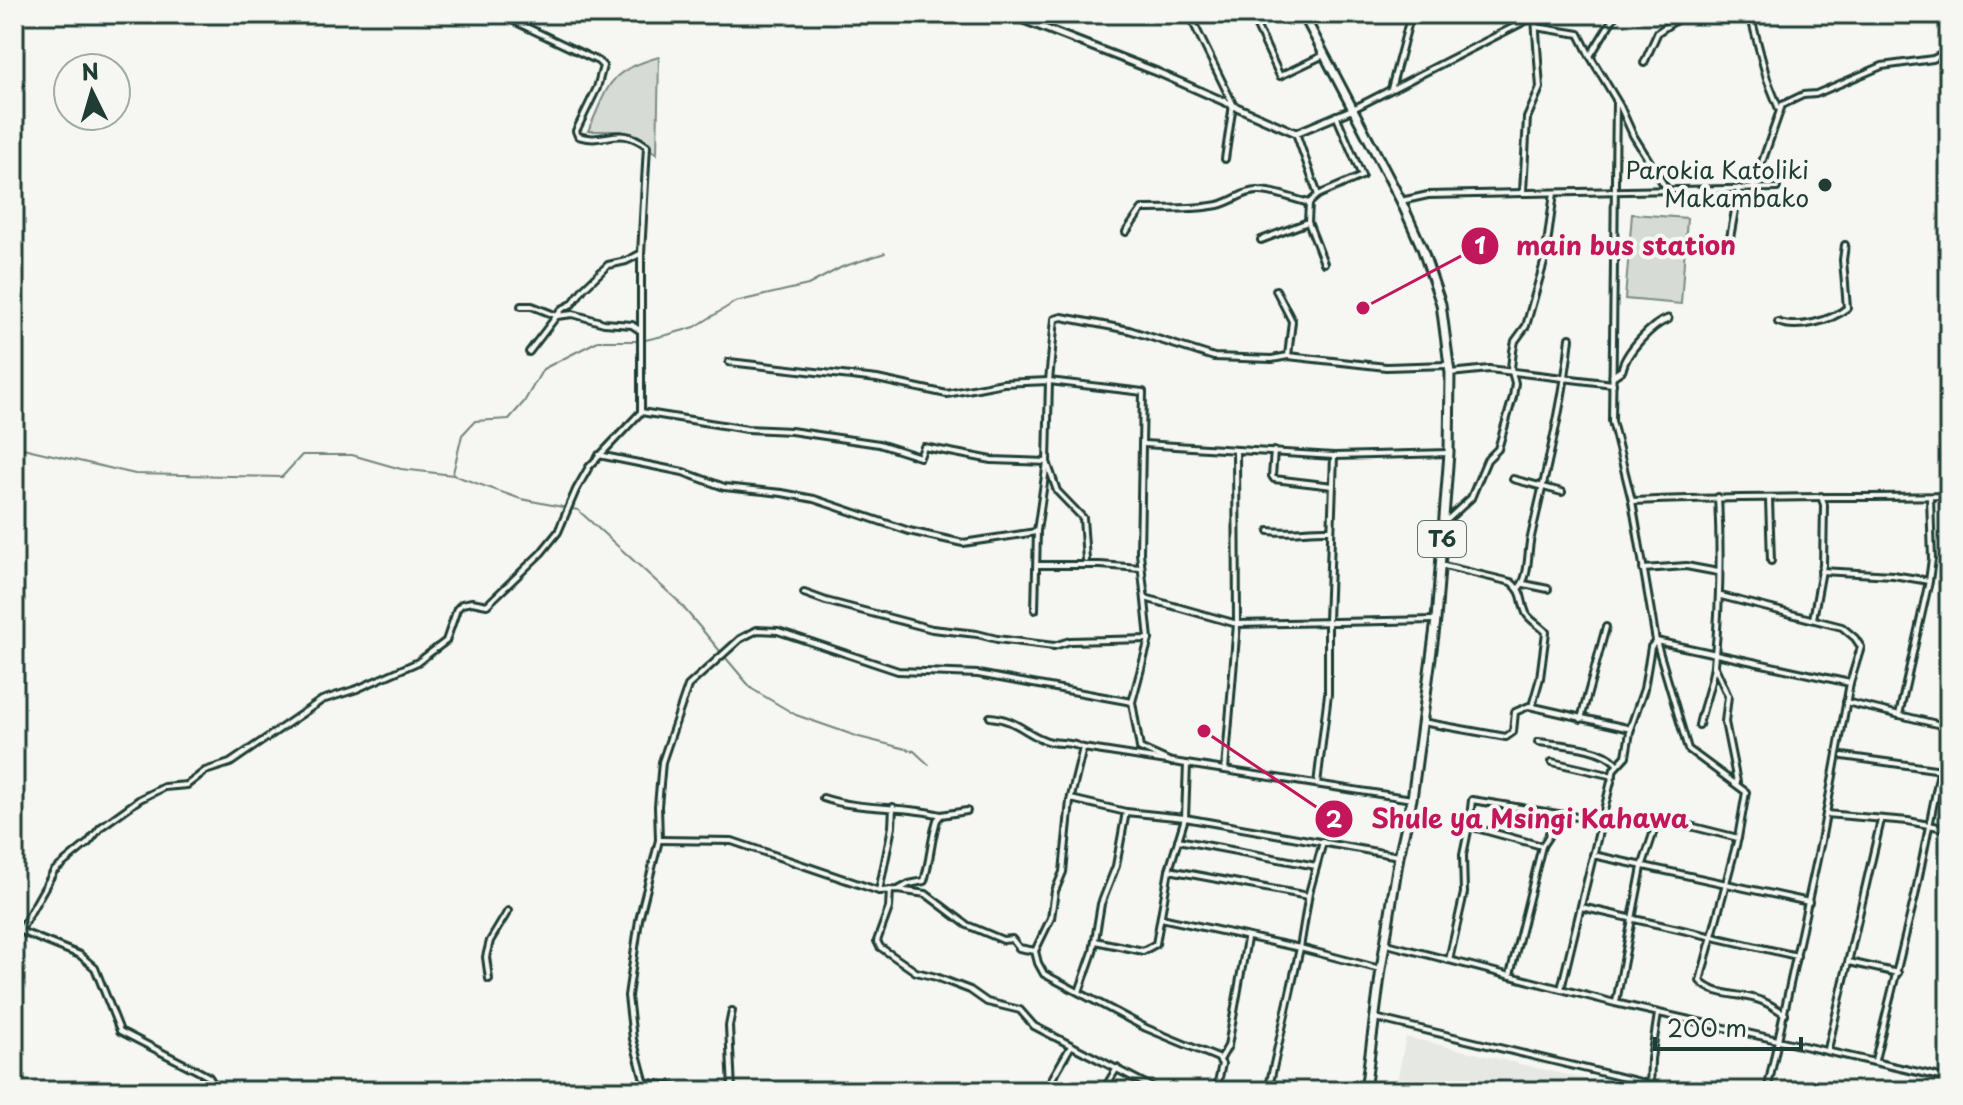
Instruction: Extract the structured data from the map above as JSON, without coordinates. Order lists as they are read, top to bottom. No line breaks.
{"streets":{"highway":["T6"]},"places":["Parokia Katoliki Makambako","main bus station","Shule ya Msingi Kahawa"],"scale_bar":"200 m","north":"top"}
